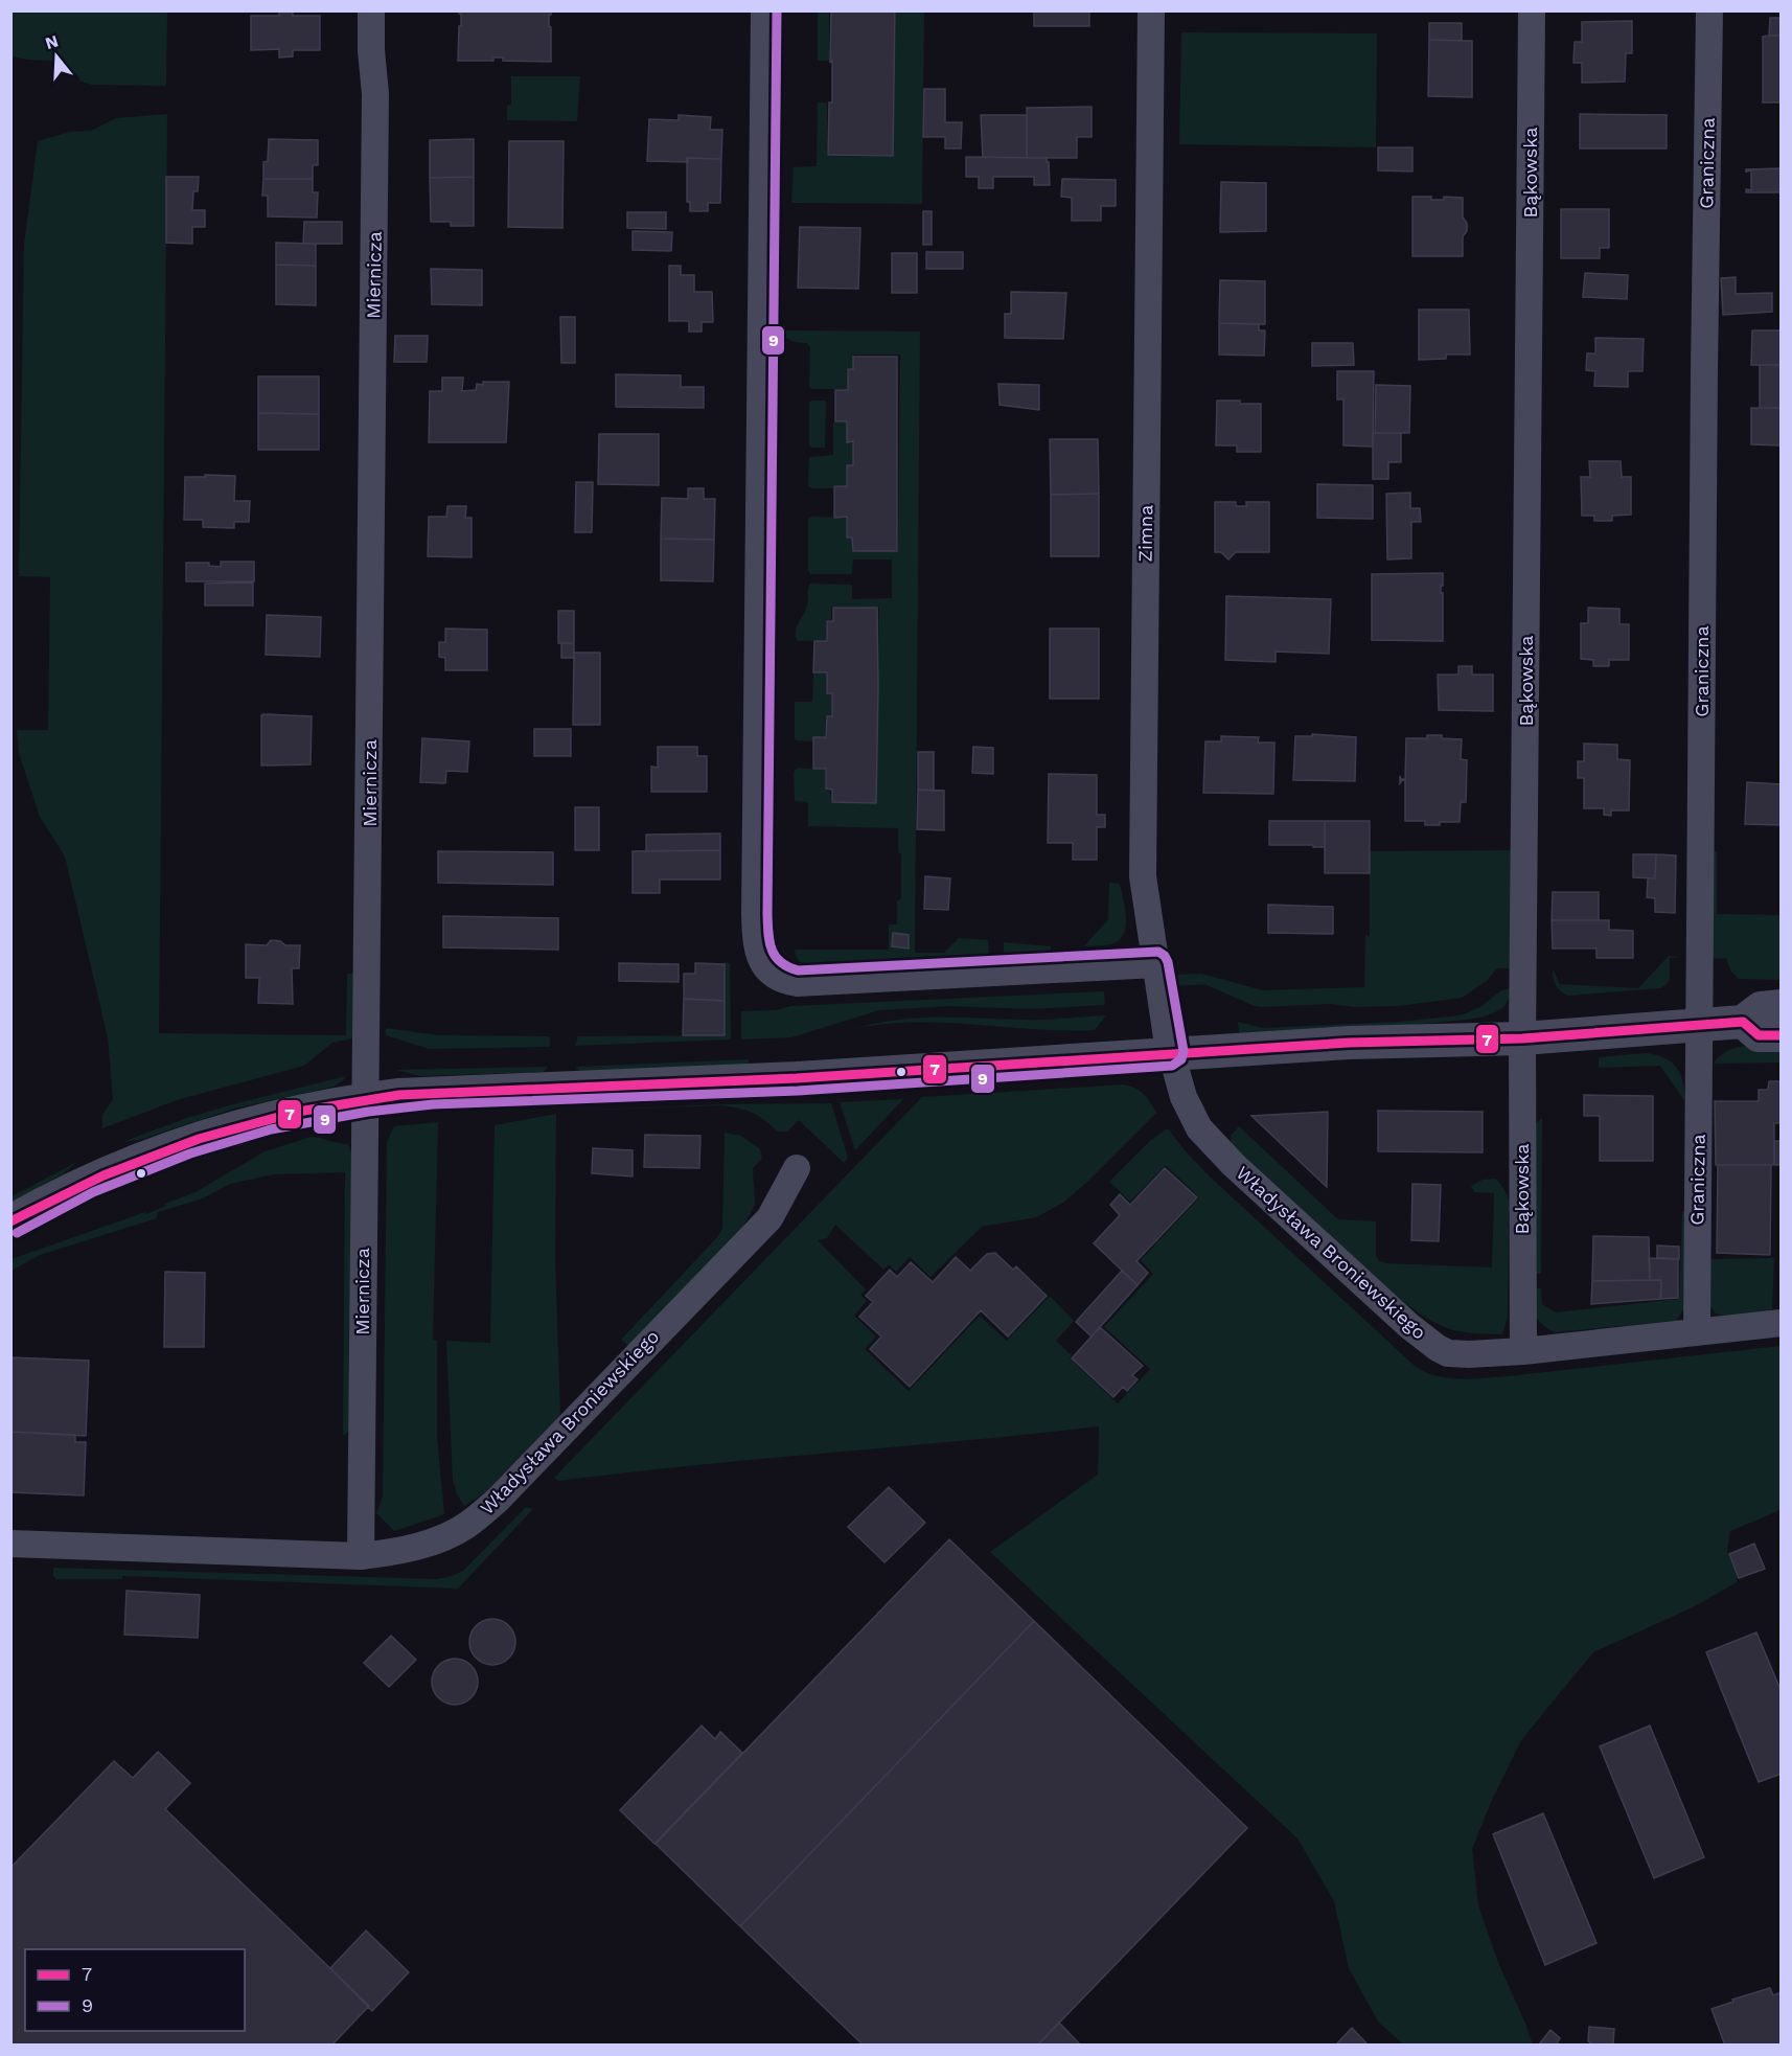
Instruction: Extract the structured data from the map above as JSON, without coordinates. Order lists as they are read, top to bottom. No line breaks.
{"streets":{"street":["Graniczna","Bąkowska","Miernicza","Zimna","Władysława Broniewskiego"]},"crossings":[["Graniczna","Władysława Broniewskiego"],["Bąkowska","Władysława Broniewskiego"],["Miernicza","Władysława Broniewskiego"],["Zimna","Władysława Broniewskiego"]],"lines":["transit line 9","transit line 7"],"legend":["7","9"],"north":"top"}
